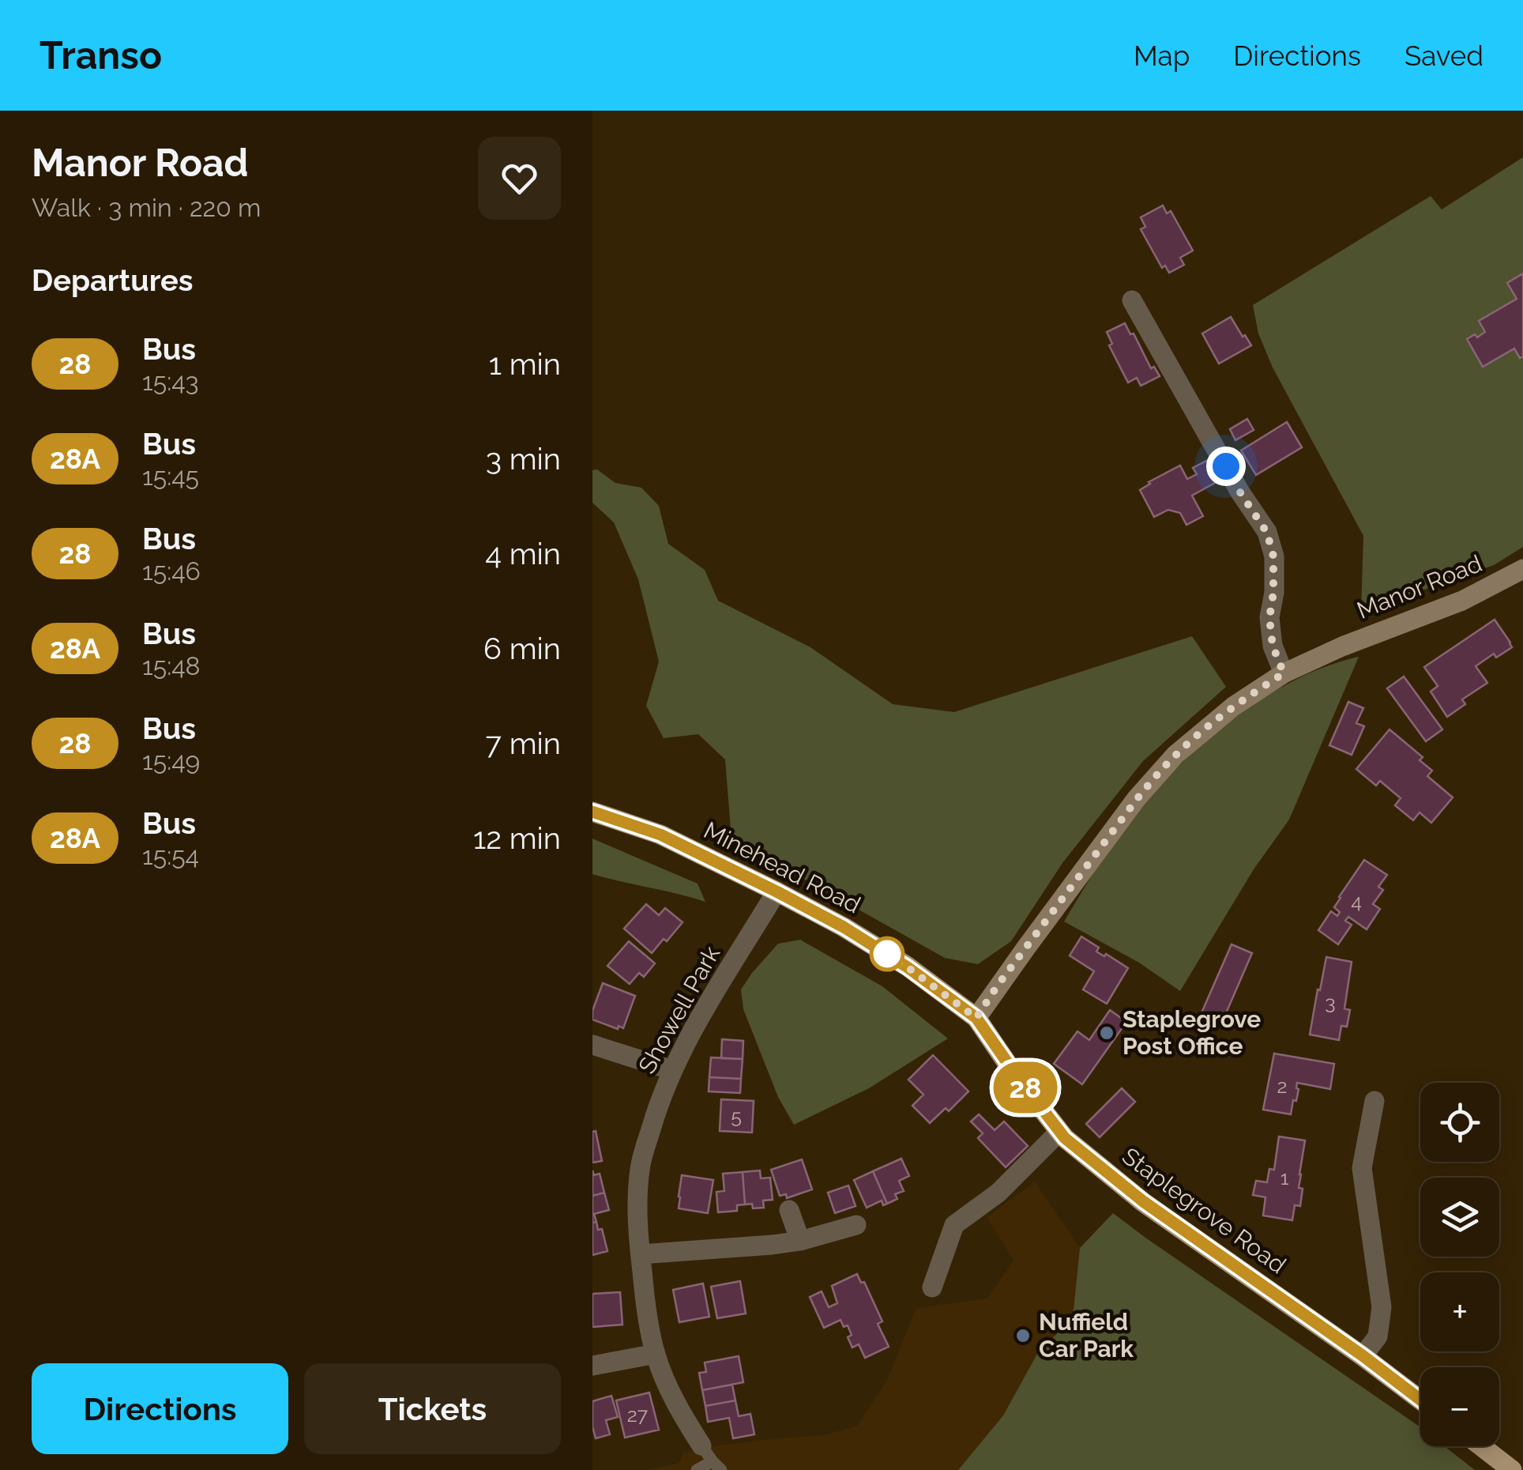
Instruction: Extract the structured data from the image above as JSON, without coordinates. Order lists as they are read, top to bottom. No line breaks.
{"streets":{"main road":["Minehead Road","Staplegrove Road"],"street":["Manor Road","Showell Park"]},"crossings":[["Manor Road","Minehead Road"],["Manor Road","Staplegrove Road"],["Minehead Road","Showell Park"],["Minehead Road","Staplegrove Road"]],"places":["Staplegrove Post Office","Nuffield Car Park"],"lines":["bus line 28"],"house_numbers":["4","3","2","5","1","27"],"page":{"header":"Transo","nav":["Map","Directions","Saved"],"heading":[["Manor Road","Walk · 3 min · 220 m"],"Departures"],"on_map":"28","list":[{"mark":"28","name":"Bus","note":"15:43","value":"1 min"},{"mark":"28A","name":"Bus","note":"15:45","value":"3 min"},{"mark":"28","name":"Bus","note":"15:46","value":"4 min"},{"mark":"28A","name":"Bus","note":"15:48","value":"6 min"},{"mark":"28","name":"Bus","note":"15:49","value":"7 min"},{"mark":"28A","name":"Bus","note":"15:54","value":"12 min"}],"map_buttons":["+","−"],"buttons":["Directions","Tickets"]}}
